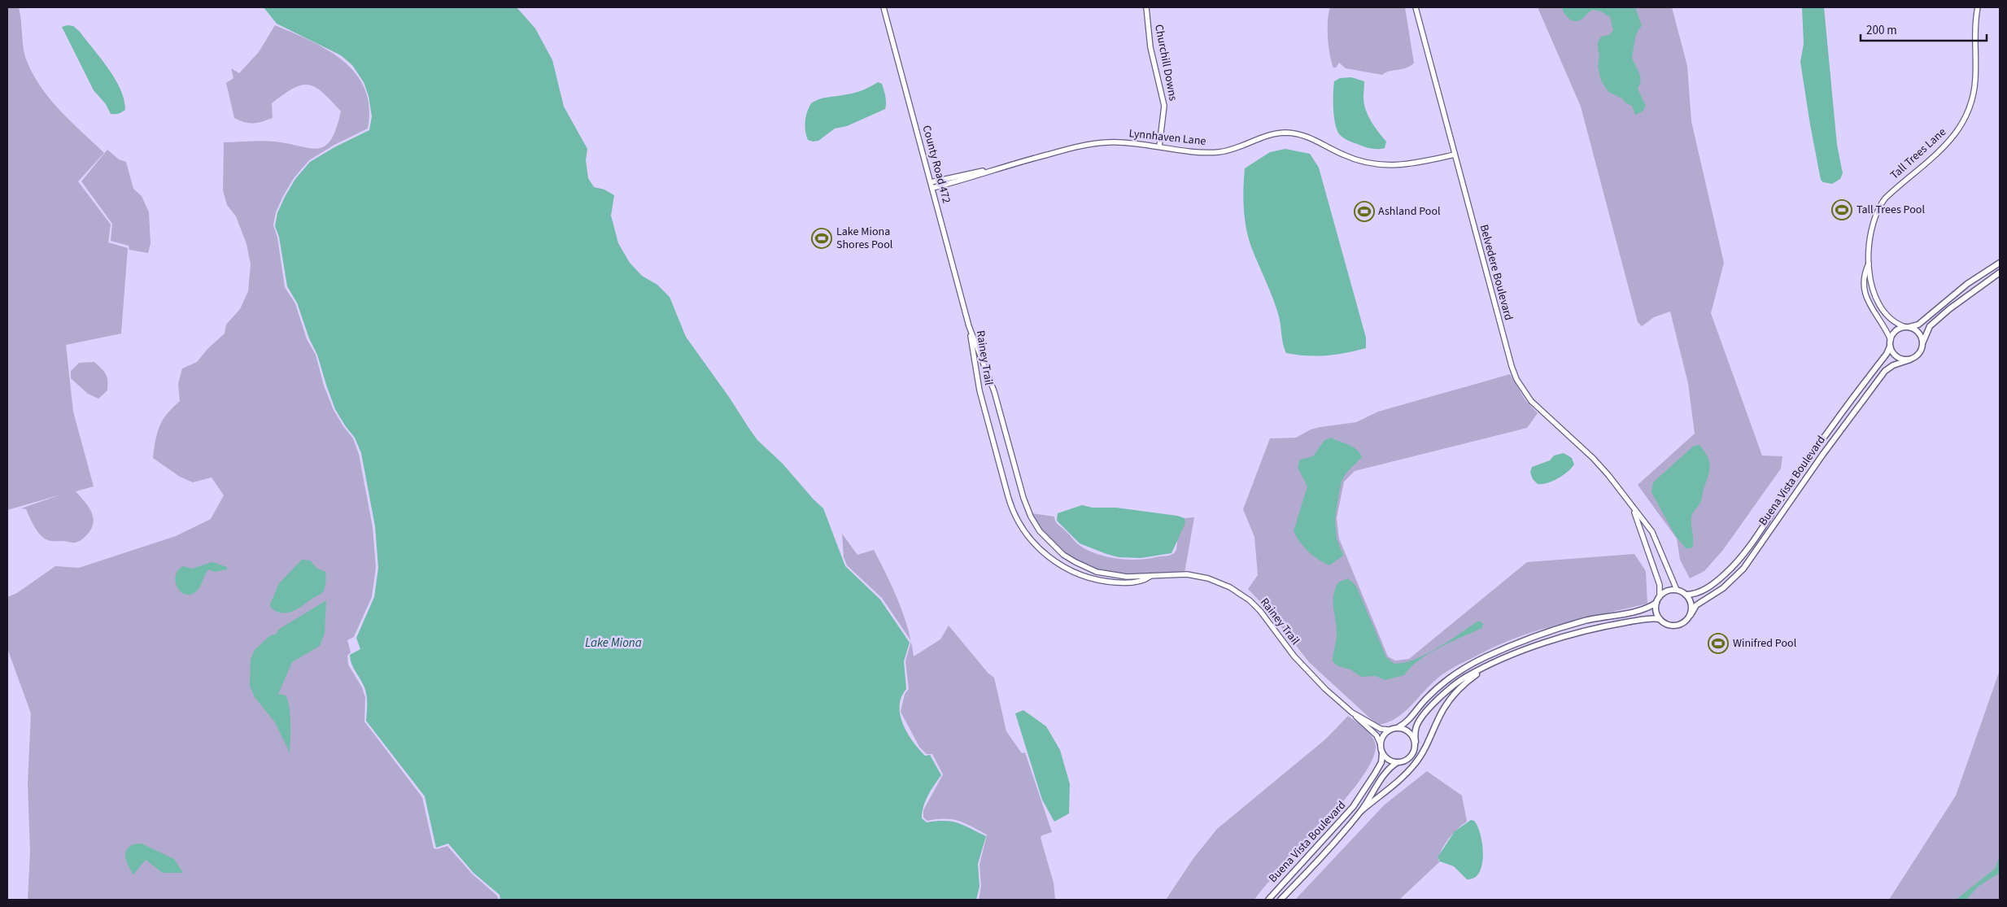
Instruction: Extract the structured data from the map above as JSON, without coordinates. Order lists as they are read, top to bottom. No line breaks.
{"streets":{"main road":["Buena Vista Boulevard"],"street":["Churchill Downs","Lynnhaven Lane","Tall Trees Lane","County Road 472","Belvedere Boulevard","Rainey Trail"]},"crossings":[["Churchill Downs","Lynnhaven Lane"],["Lynnhaven Lane","County Road 472"],["Lynnhaven Lane","Belvedere Boulevard"],["Tall Trees Lane","Buena Vista Boulevard"],["County Road 472","Rainey Trail"],["Belvedere Boulevard","Buena Vista Boulevard"],["Rainey Trail","Buena Vista Boulevard"]],"water":["Lake Miona"],"places":{"sports":["Tall Trees Pool","Ashland Pool","Lake Miona Shores Pool","Winifred Pool"]},"scale_bar":"200 m"}
